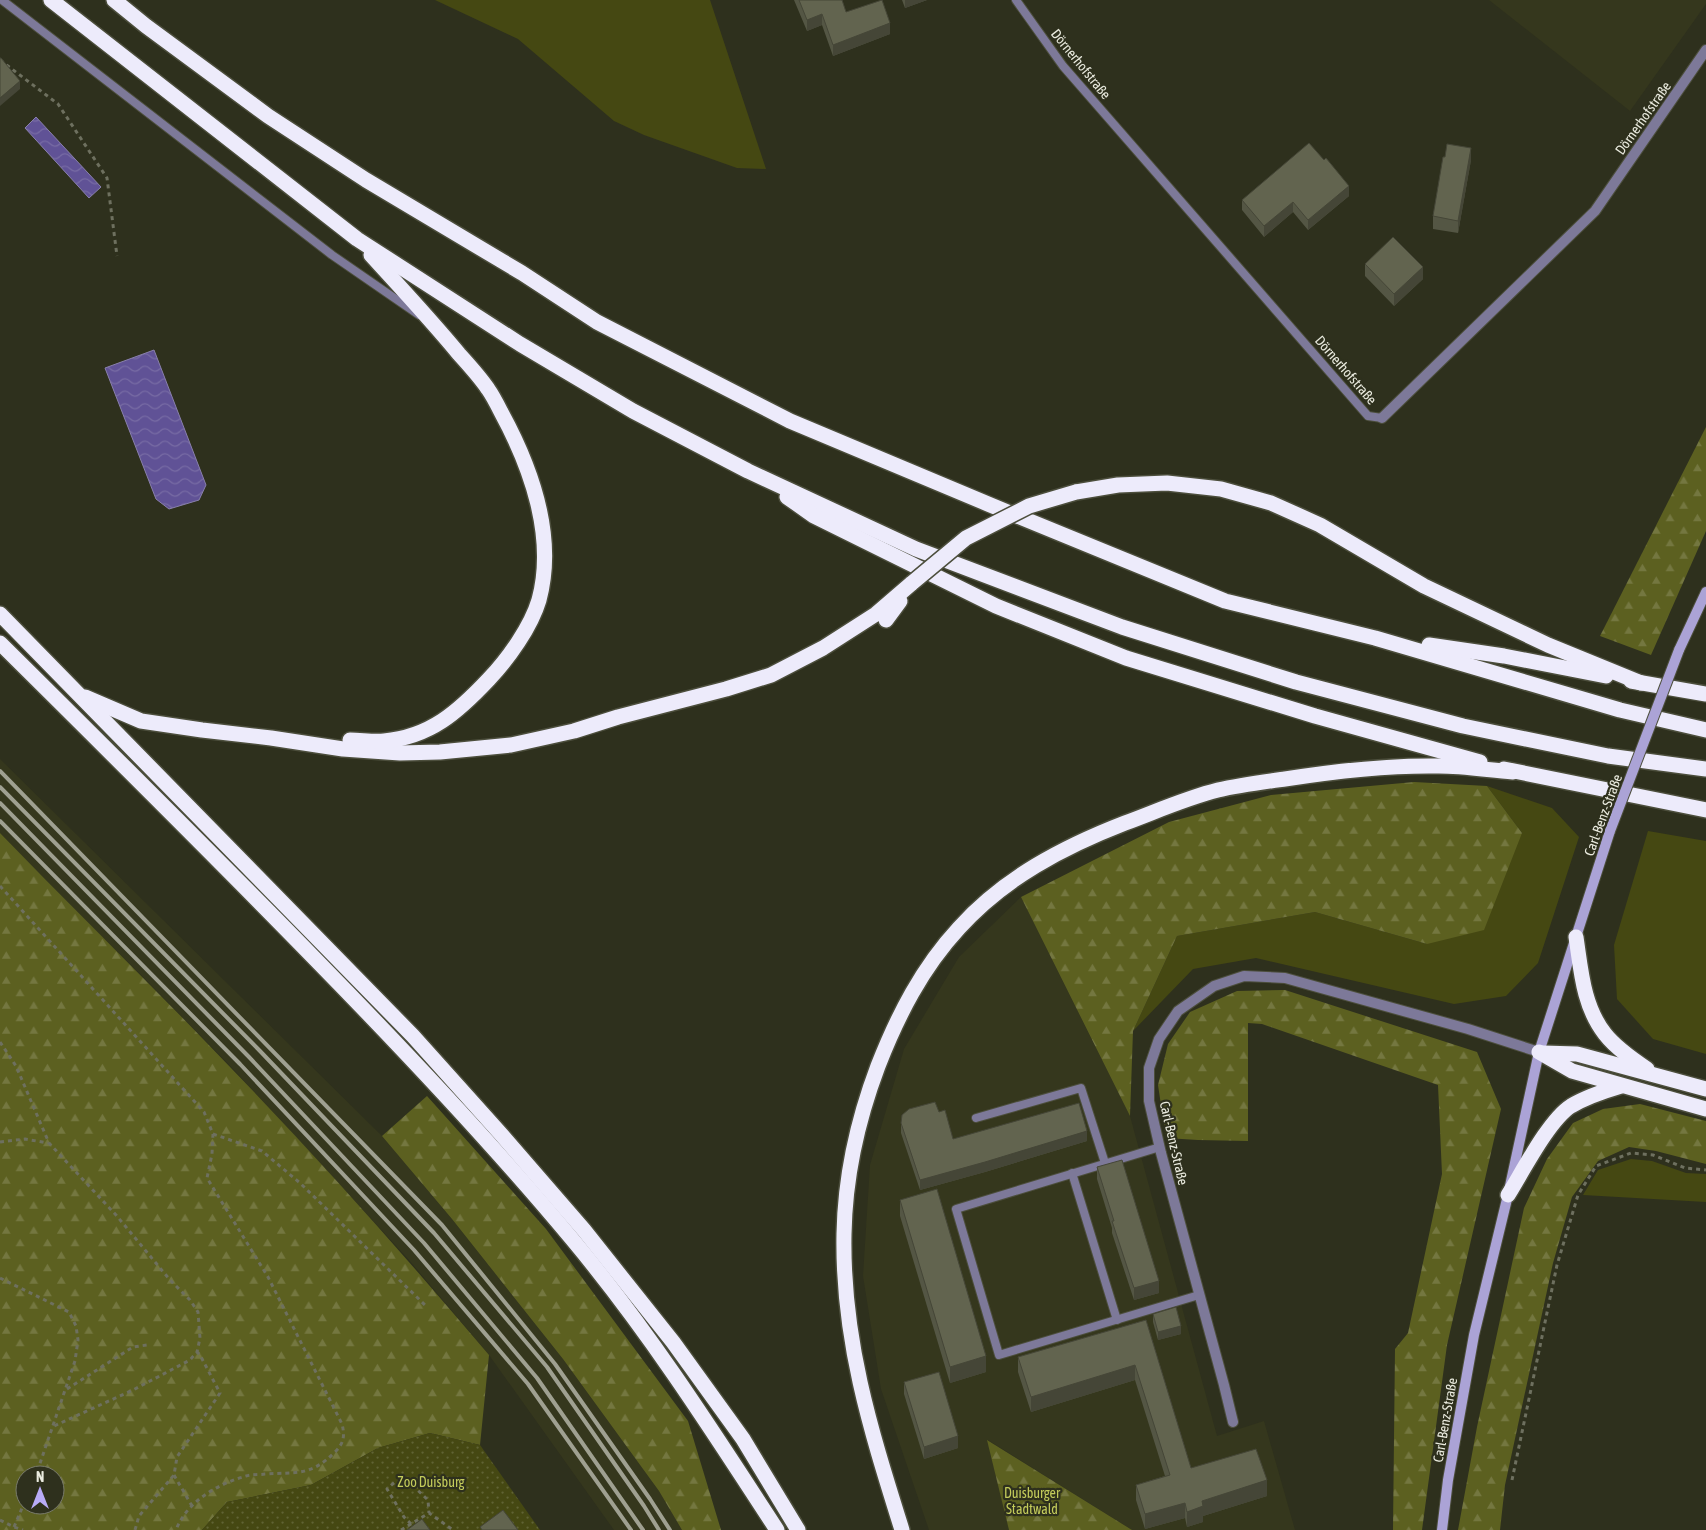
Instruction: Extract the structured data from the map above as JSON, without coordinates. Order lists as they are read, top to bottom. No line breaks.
{"streets":{"main road":["Carl-Benz-Straße"],"street":["Dörnerhofstraße"]},"parks":["Zoo Duisburg","Duisburger Stadtwald"],"north":"top"}
